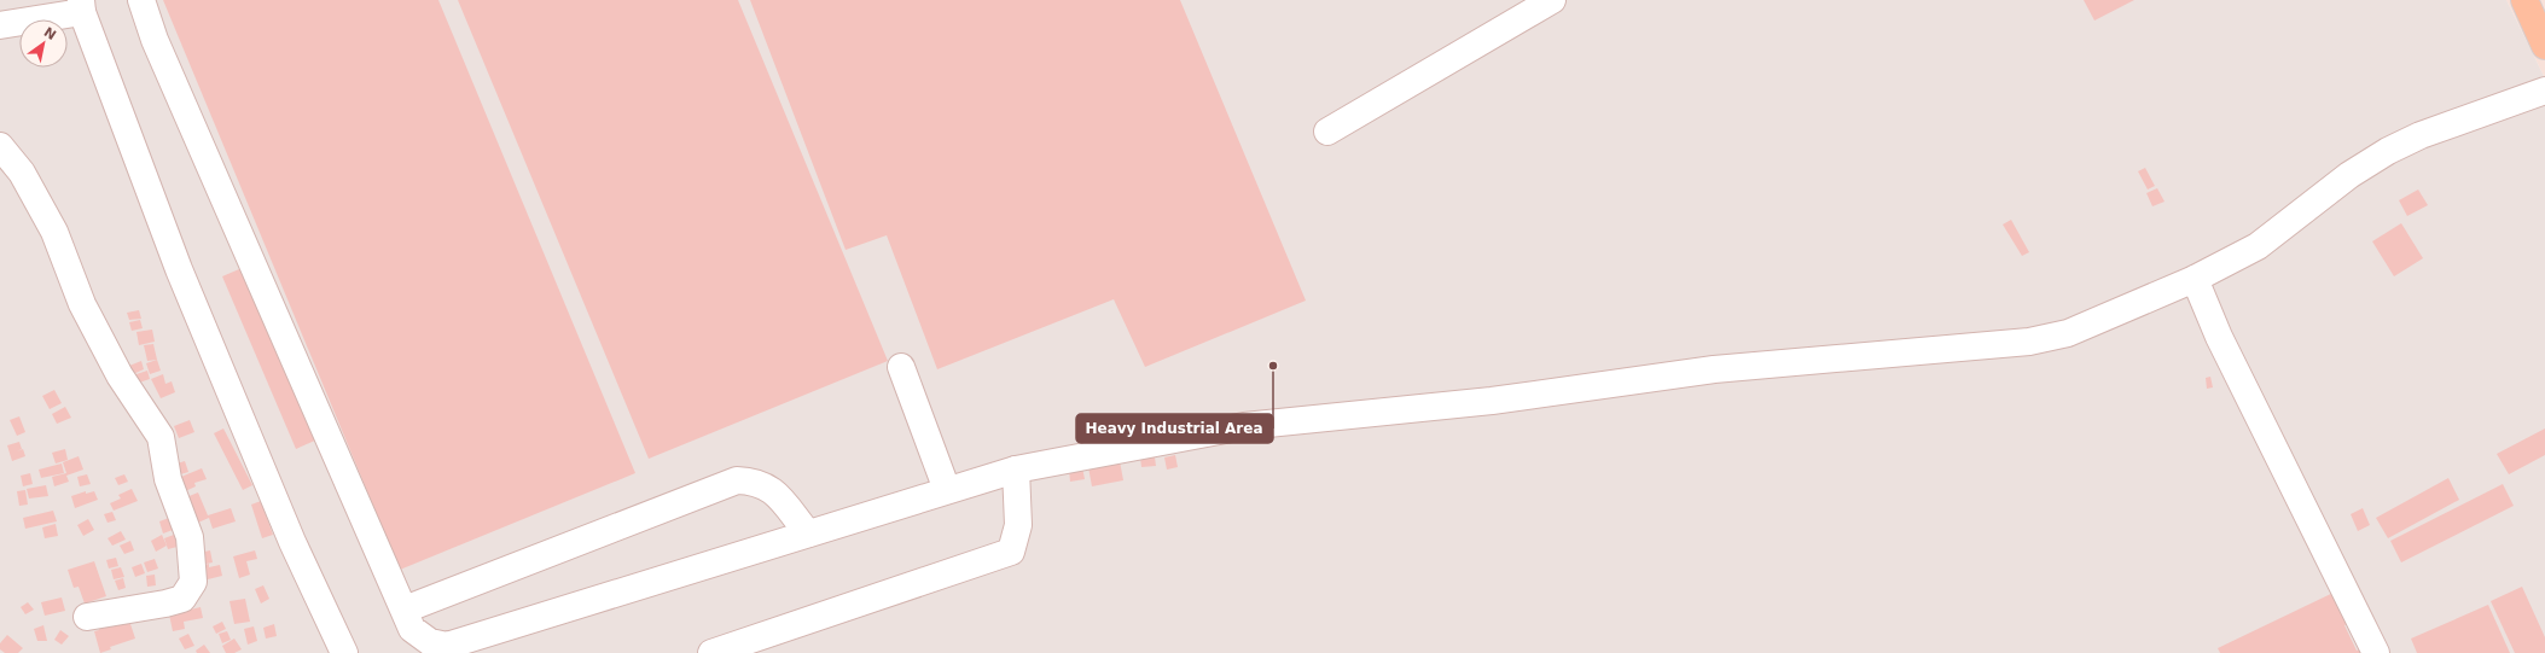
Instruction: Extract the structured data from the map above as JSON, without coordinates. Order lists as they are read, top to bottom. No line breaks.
{"places":["Heavy Industrial Area"],"north":"top right"}
